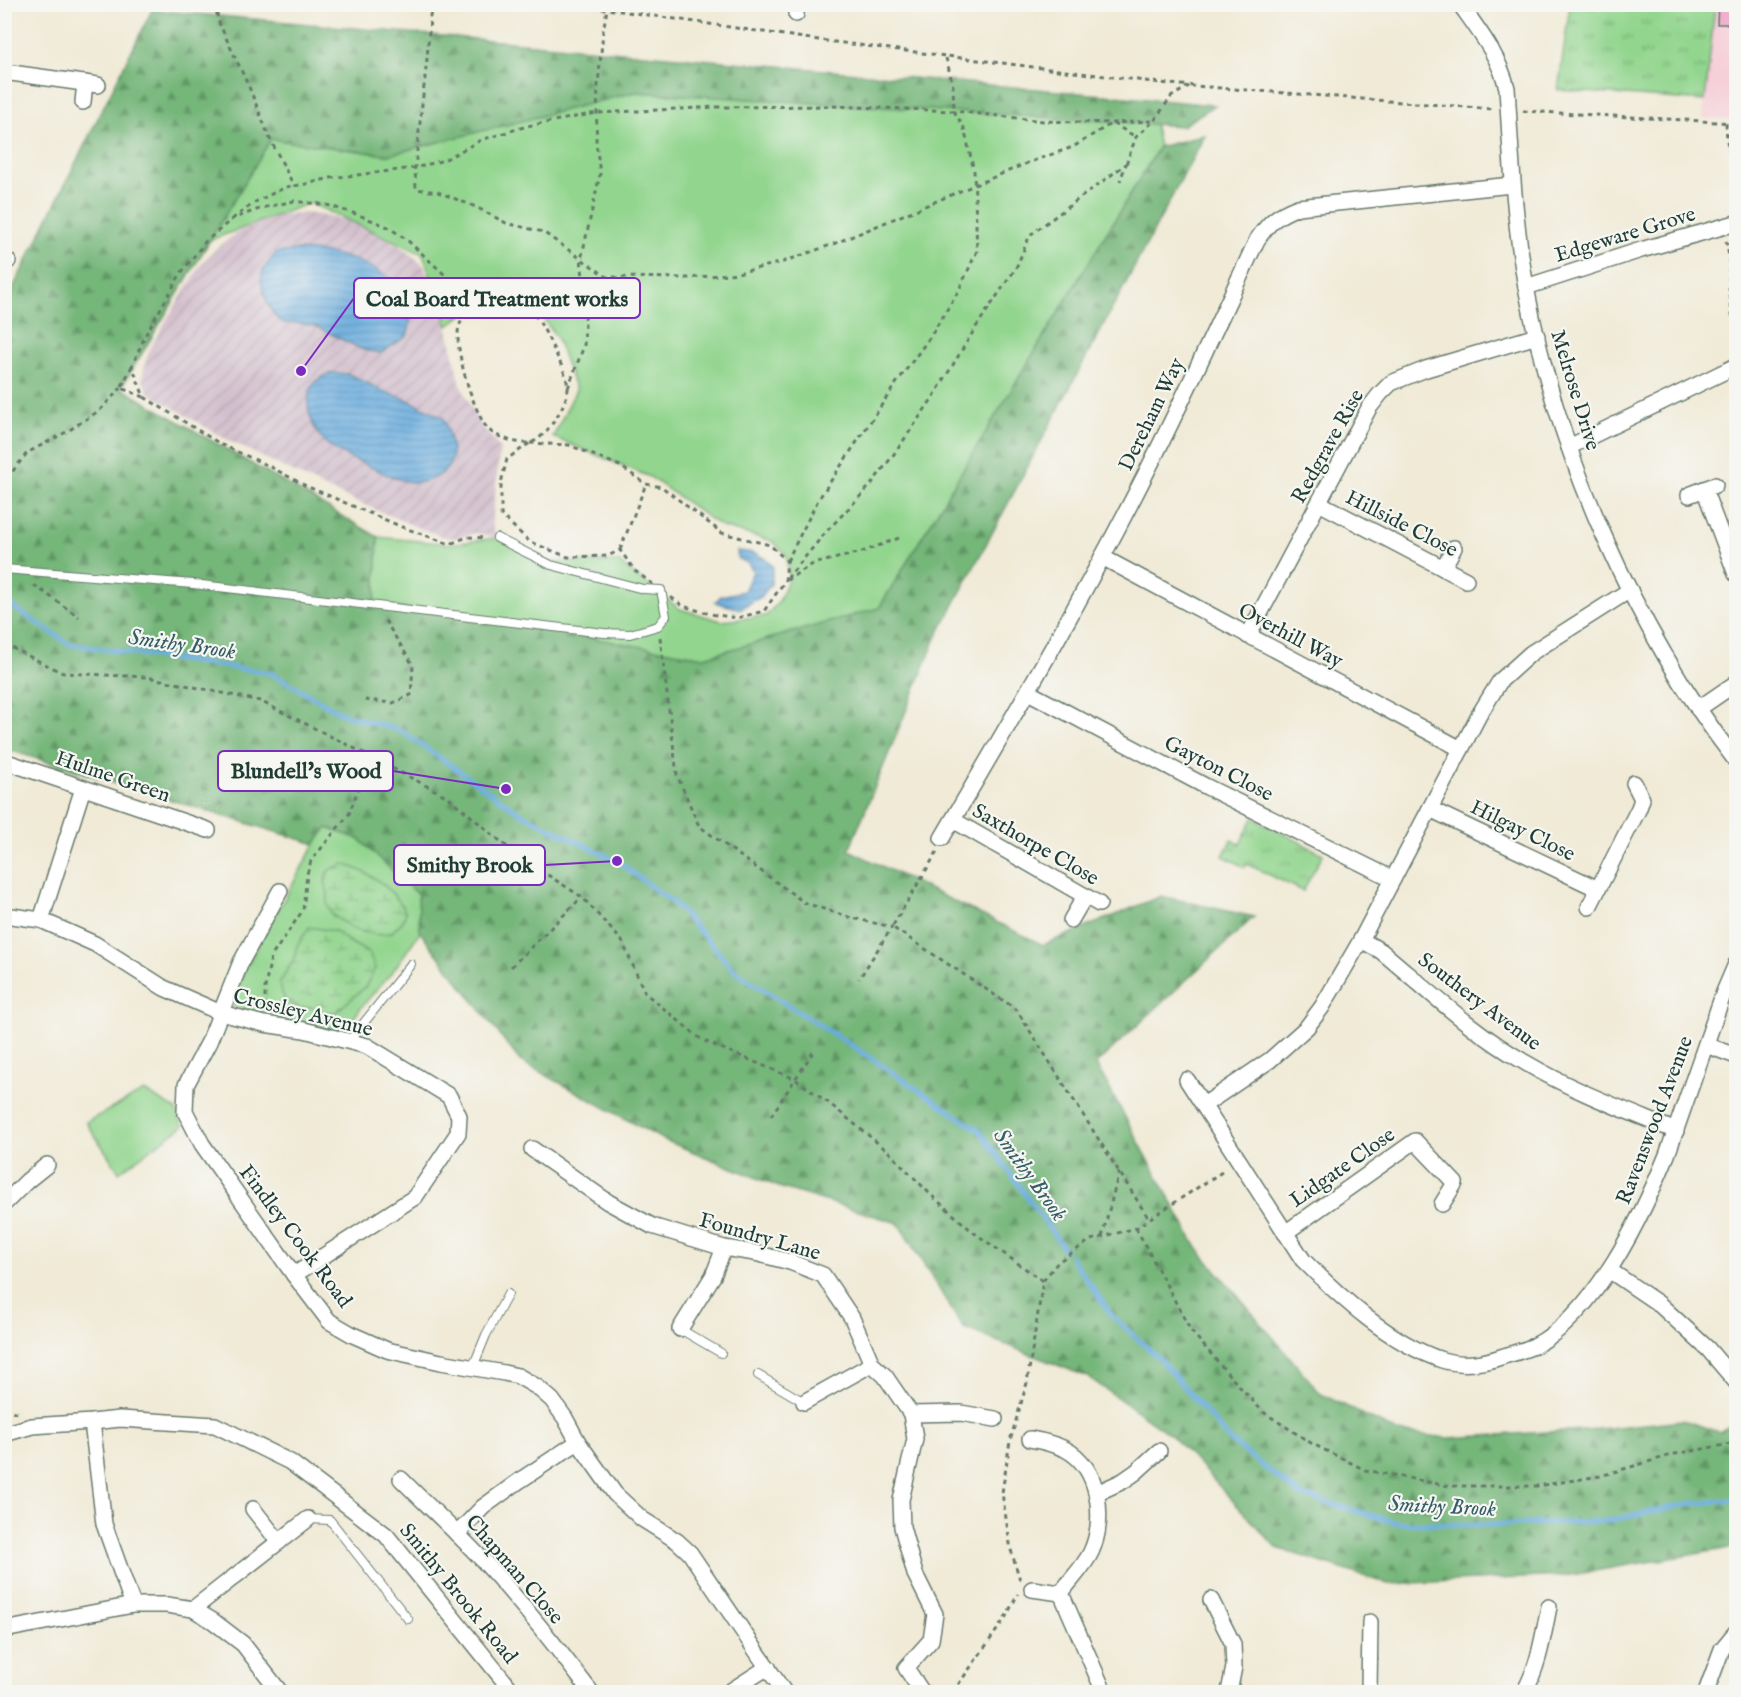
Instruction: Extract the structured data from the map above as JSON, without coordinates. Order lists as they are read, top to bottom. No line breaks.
{"streets":{"street":["Edgeware Grove","Melrose Drive","Dereham Way","Redgrave Rise","Hillside Close","Overhill Way","Gayton Close","Hulme Green","Hilgay Close","Saxthorpe Close","Southery Avenue","Crossley Avenue","Ravenswood Avenue","Lidgate Close","Findley Cook Road","Foundry Lane","Chapman Close","Smithy Brook Road"]},"crossings":[["Edgeware Grove","Melrose Drive"],["Melrose Drive","Dereham Way"],["Melrose Drive","Redgrave Rise"],["Dereham Way","Overhill Way"],["Dereham Way","Gayton Close"],["Dereham Way","Saxthorpe Close"],["Redgrave Rise","Hillside Close"],["Redgrave Rise","Overhill Way"],["Southery Avenue","Ravenswood Avenue"],["Crossley Avenue","Findley Cook Road"],["Ravenswood Avenue","Lidgate Close"]],"water":["Smithy Brook"],"places":["Coal Board Treatment works","Blundell's Wood","Smithy Brook"]}
